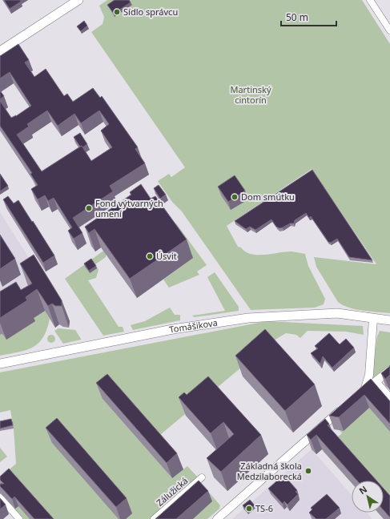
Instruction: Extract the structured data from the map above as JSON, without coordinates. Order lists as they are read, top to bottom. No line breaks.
{"streets":{"main road":["Tomášikova"],"street":["Zálužická"]},"parks":["Martinský cintorín"],"places":["Sídlo správcu","Dom smútku","Fond výtvarných umení","Úsvit","Základná škola Medzilaborecká","TS-6"],"scale_bar":"50 m","north":"top left"}
